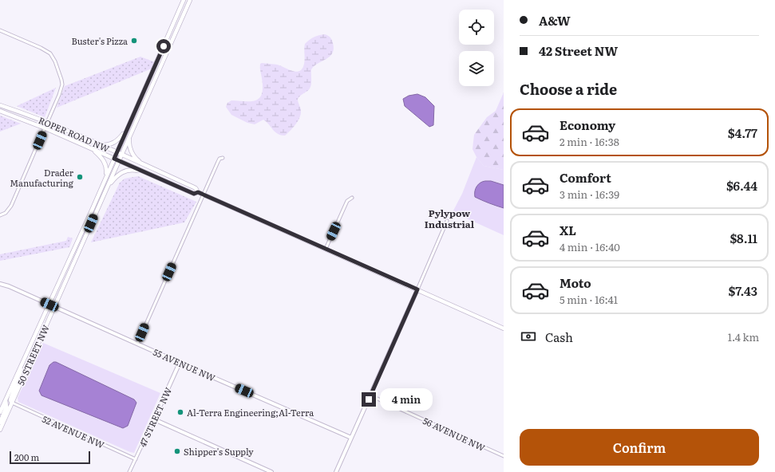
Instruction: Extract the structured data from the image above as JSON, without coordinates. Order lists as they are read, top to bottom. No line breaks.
{"streets":{"main road":["ROPER ROAD NW","50 STREET NW"],"street":["55 AVENUE NW","47 STREET NW","52 AVENUE NW","56 AVENUE NW"]},"crossings":[["ROPER ROAD NW","50 STREET NW"],["50 STREET NW","55 AVENUE NW"],["50 STREET NW","52 AVENUE NW"],["55 AVENUE NW","47 STREET NW"],["47 STREET NW","52 AVENUE NW"]],"districts":["Pylypow Industrial"],"places":["Buster's Pizza","Drader Manufacturing","Al-Terra Engineering;Al-Terra","Shipper's Supply"],"scale_bar":"200 m","page":{"banner":["A&W","42 Street NW"],"heading":"Choose a ride","list":[{"name":"Economy","note":"2 min · 16:38","value":"$4.77"},{"name":"Comfort","note":"3 min · 16:39","value":"$6.44"},{"name":"XL","note":"4 min · 16:40","value":"$8.11"},{"name":"Moto","note":"5 min · 16:41","value":"$7.43"}],"pay":["Cash","1.4 km"],"bubble":"4 min","buttons":"Confirm","scale":"200 m"}}
